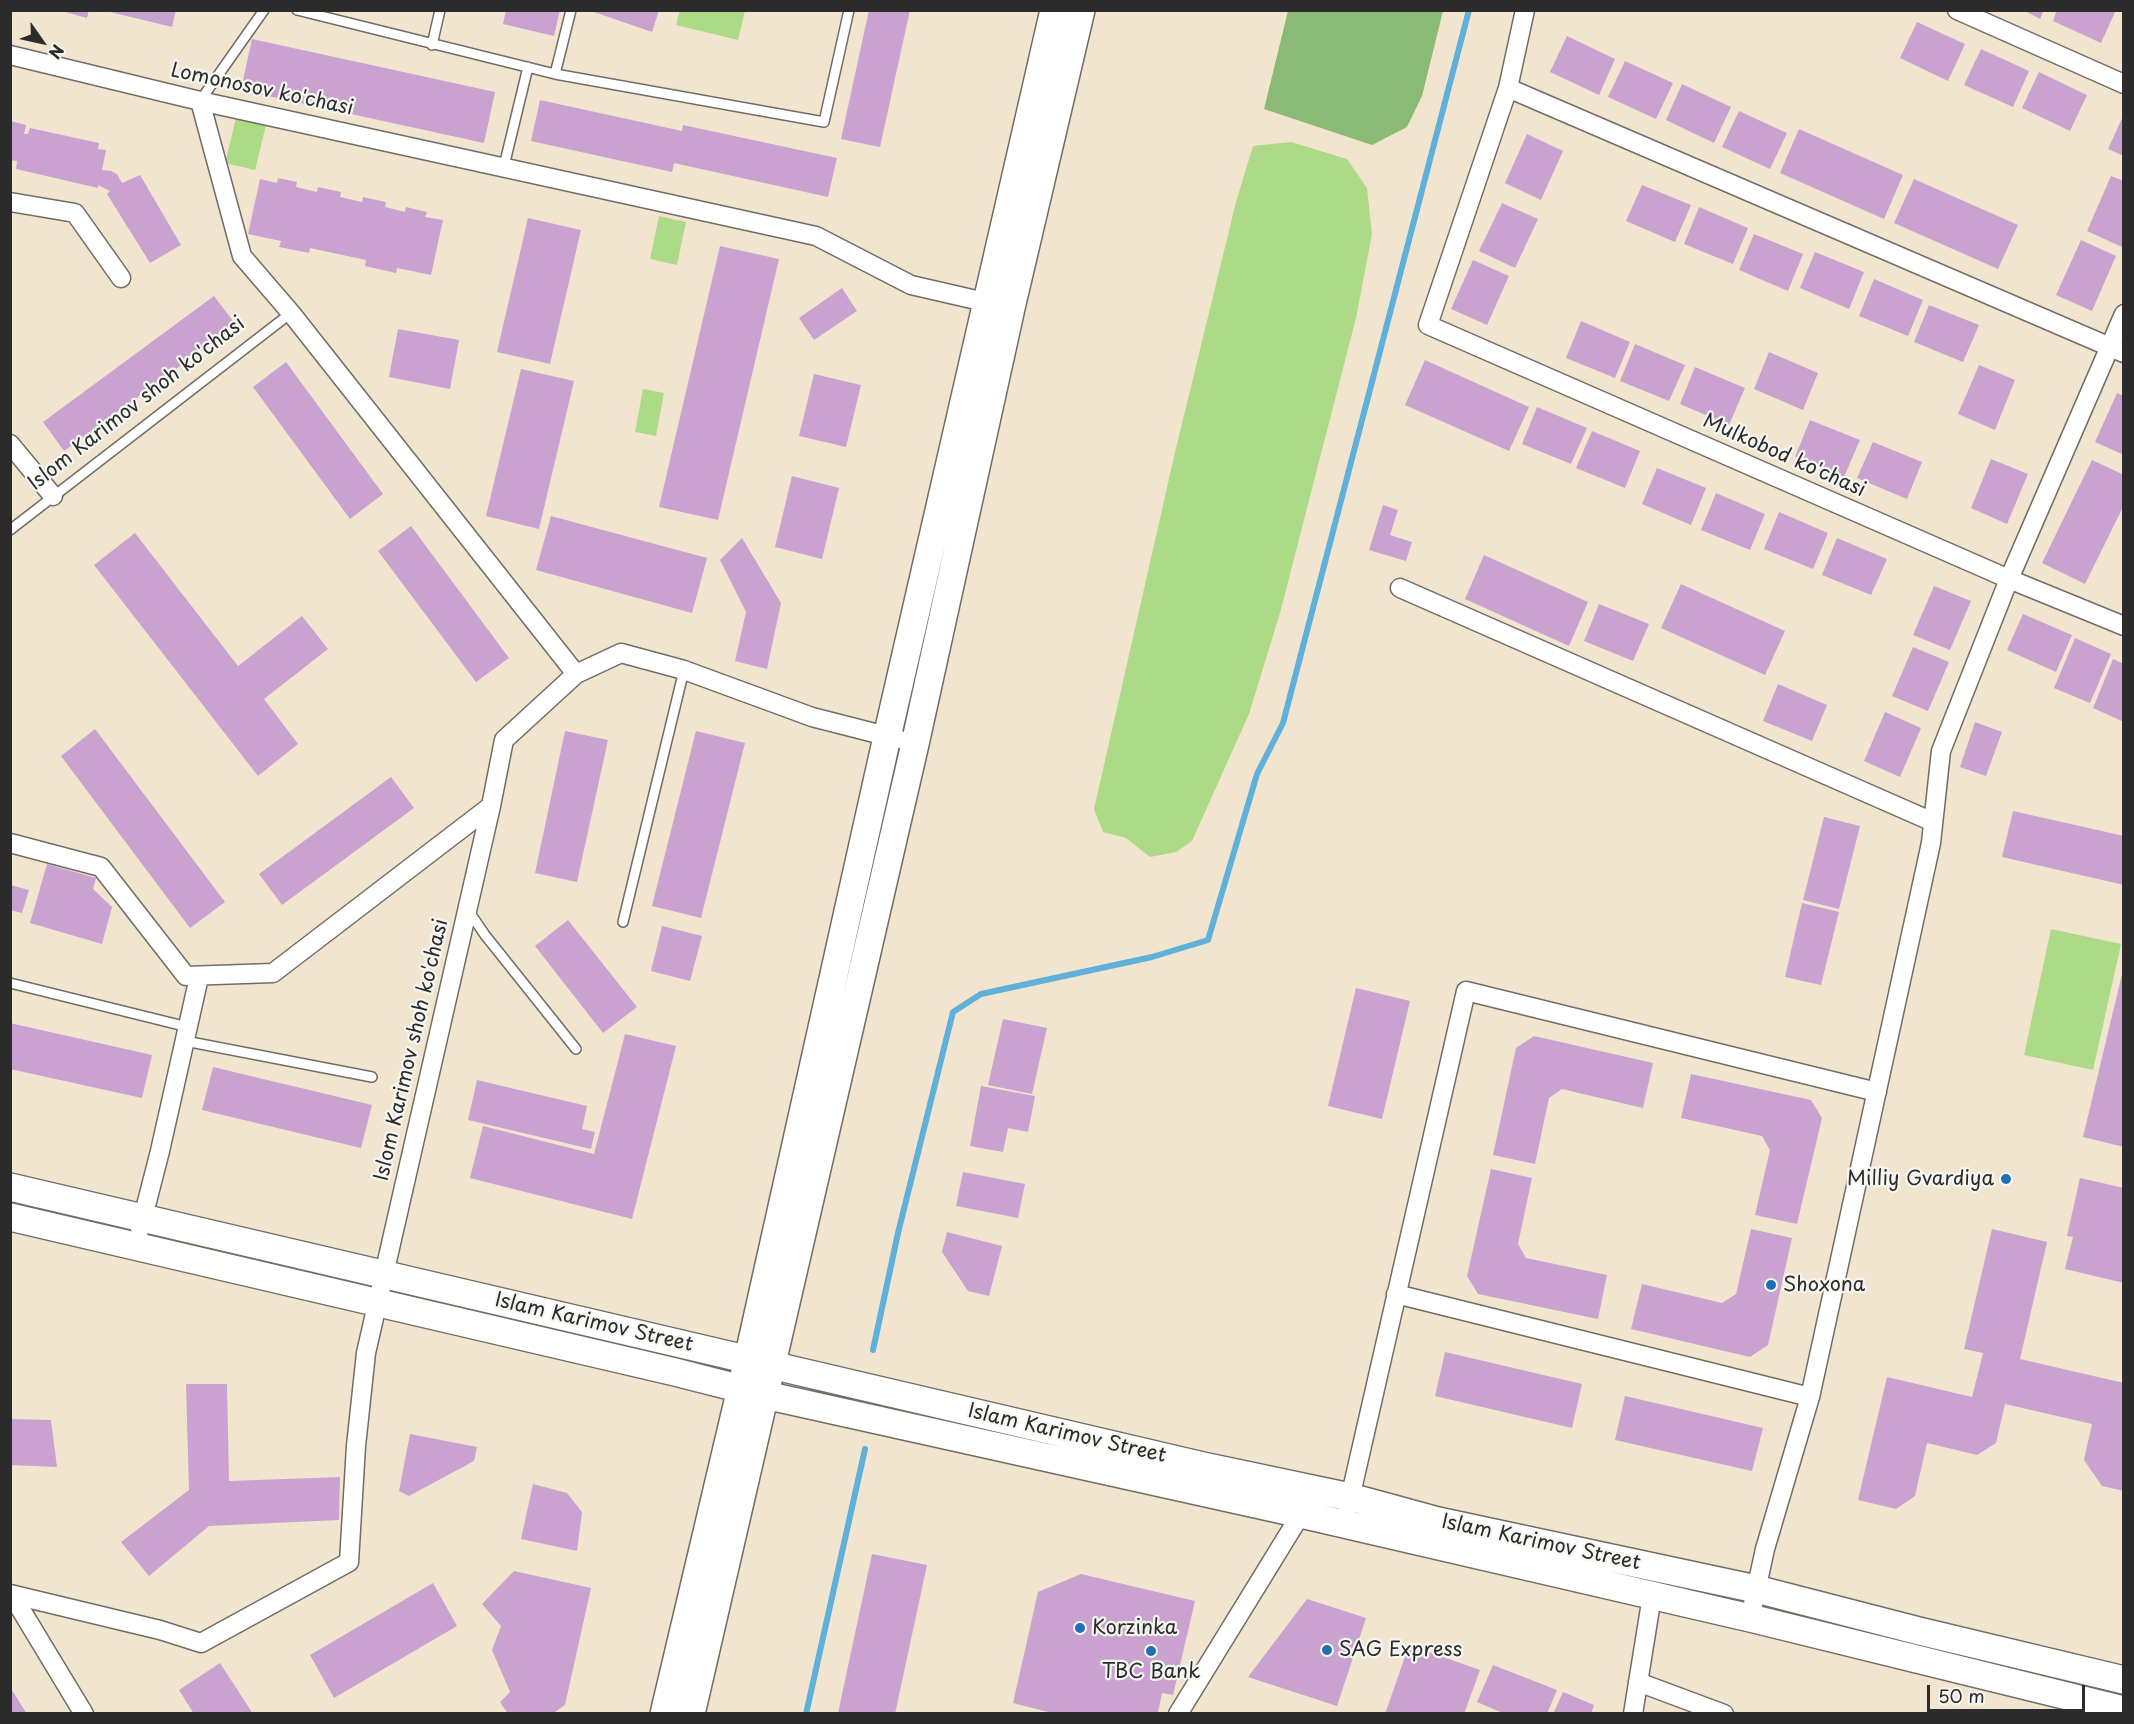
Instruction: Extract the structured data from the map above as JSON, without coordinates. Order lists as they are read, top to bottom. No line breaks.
{"streets":{"main road":["Islam Karimov Street"],"street":["Lomonosov ko'chasi","Islom Karimov shoh ko'chasi","Mulkobod ko'chasi"]},"crossings":[["Islom Karimov shoh ko'chasi","Islam Karimov Street"]],"places":["Milliy Gvardiya","Shoxona","Korzinka","SAG Express","TBC Bank"],"scale_bar":"50 m","north":"bottom right"}
